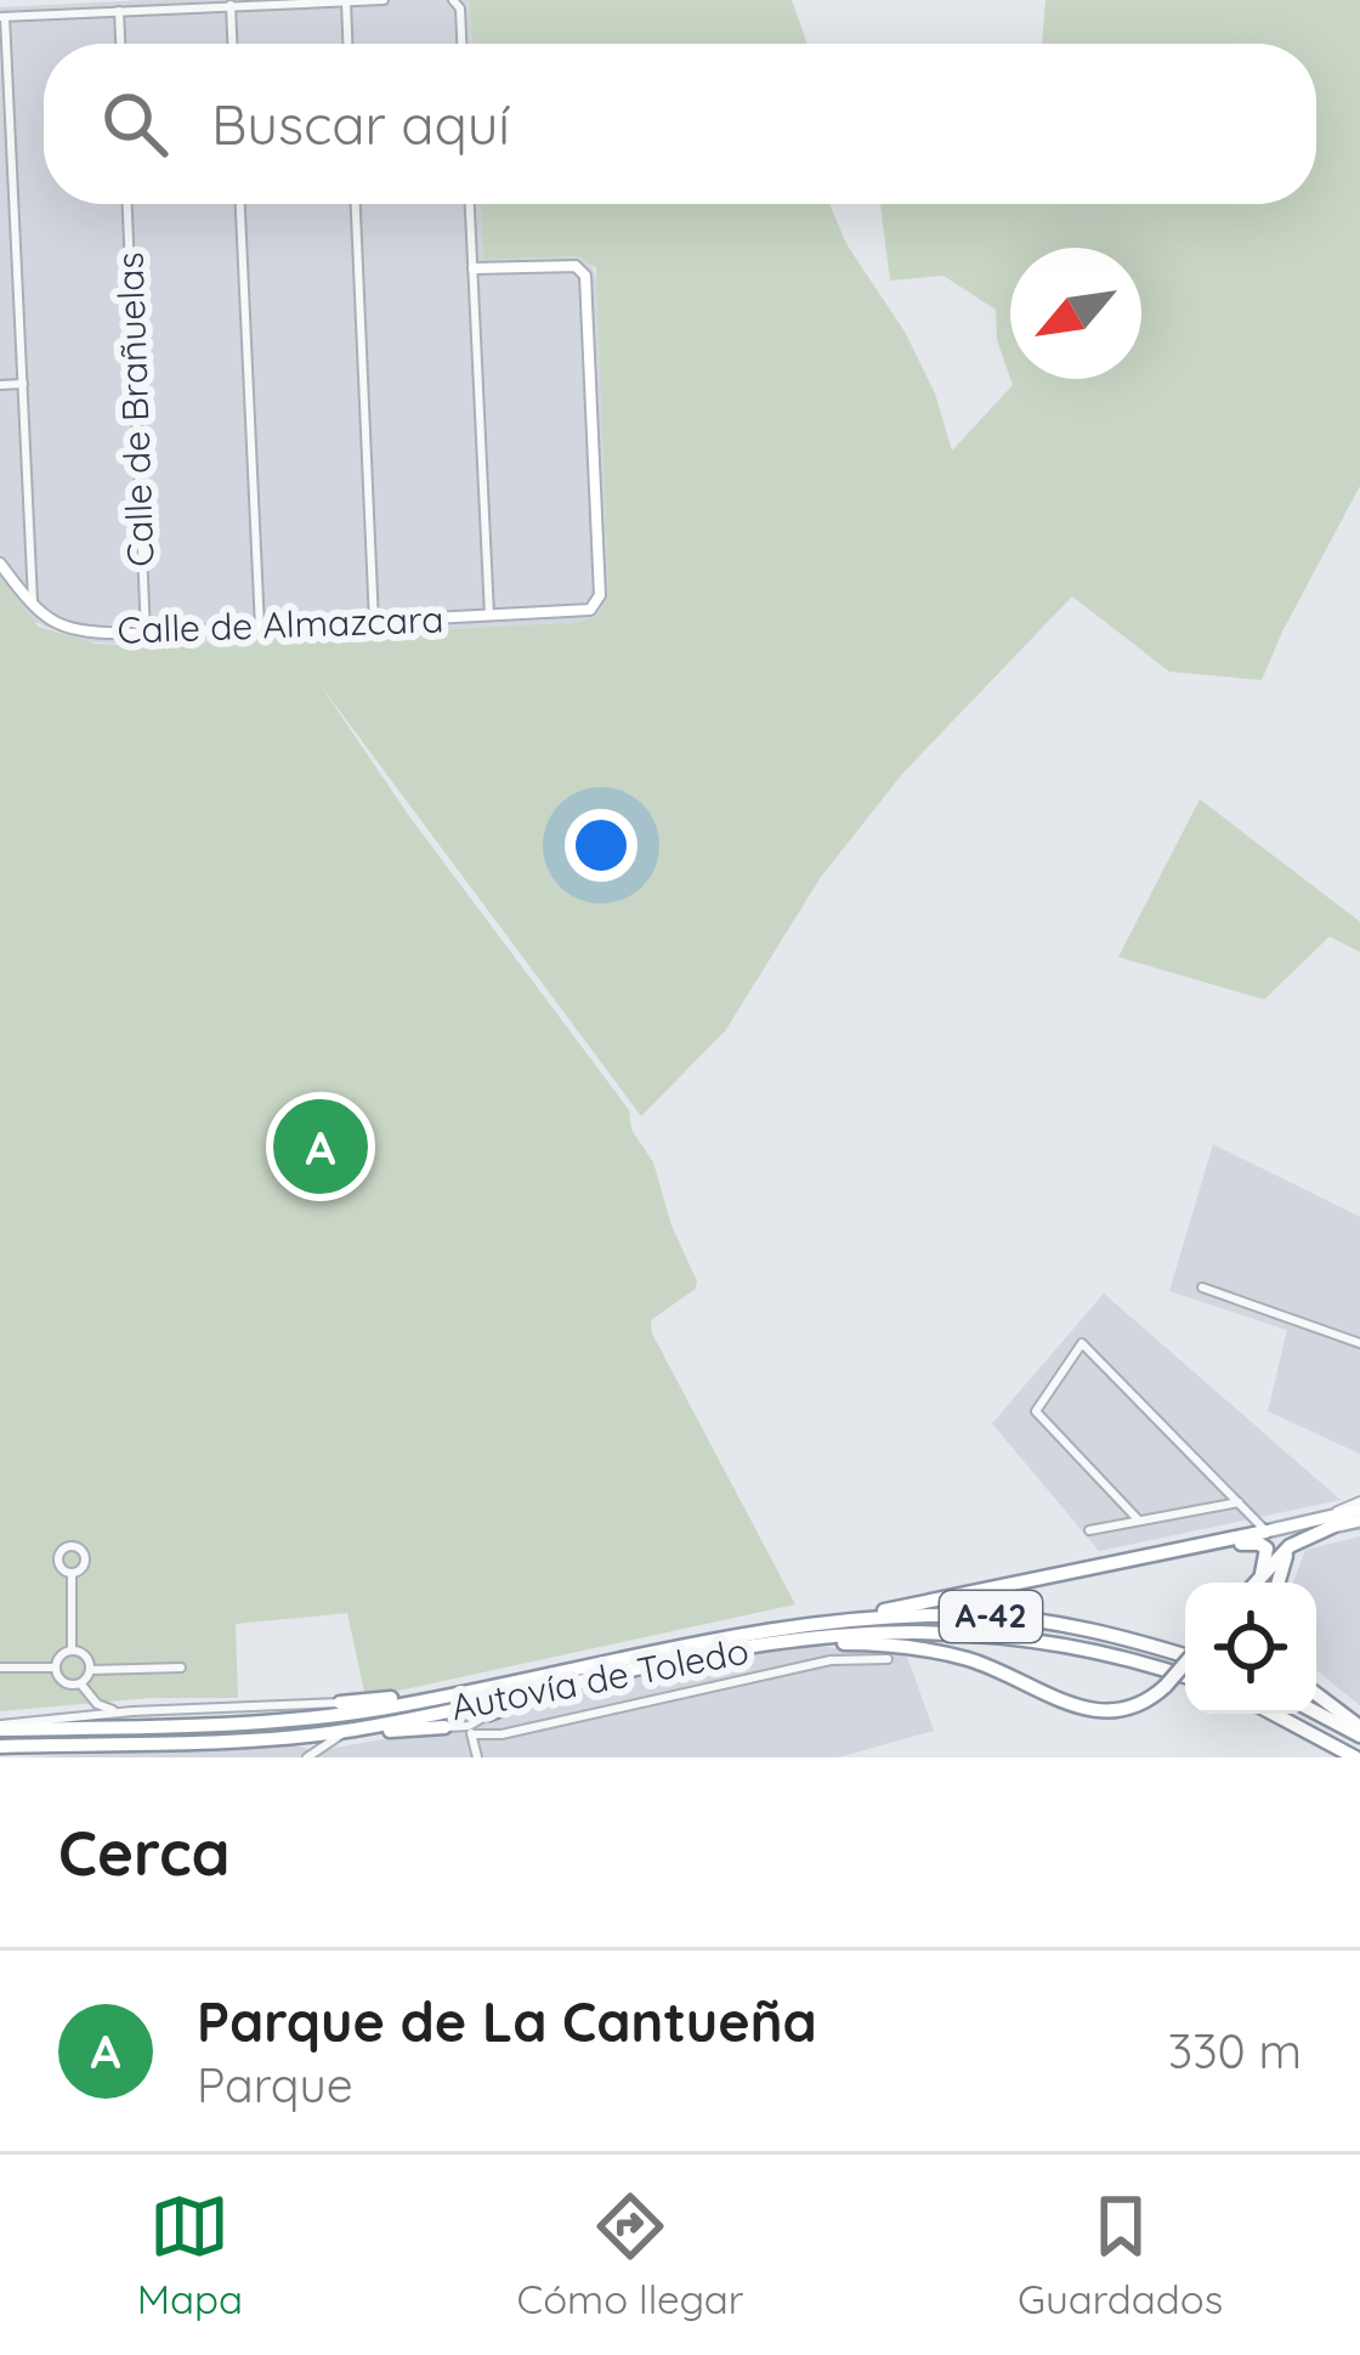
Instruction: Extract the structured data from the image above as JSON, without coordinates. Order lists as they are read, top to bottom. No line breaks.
{"streets":{"highway":["A-42","Autovía de Toledo"],"street":["Calle de Brañuelas","Calle de Almazcara"]},"crossings":[["Calle de Brañuelas","Calle de Almazcara"]],"north":"bottom left","page":{"search":"Buscar aquí","pins":"A","heading":"Cerca","list":[{"mark":"A","name":"Parque de La Cantueña","note":"Parque","value":"330 m"}],"nav":["Mapa","Cómo llegar","Guardados"]}}
